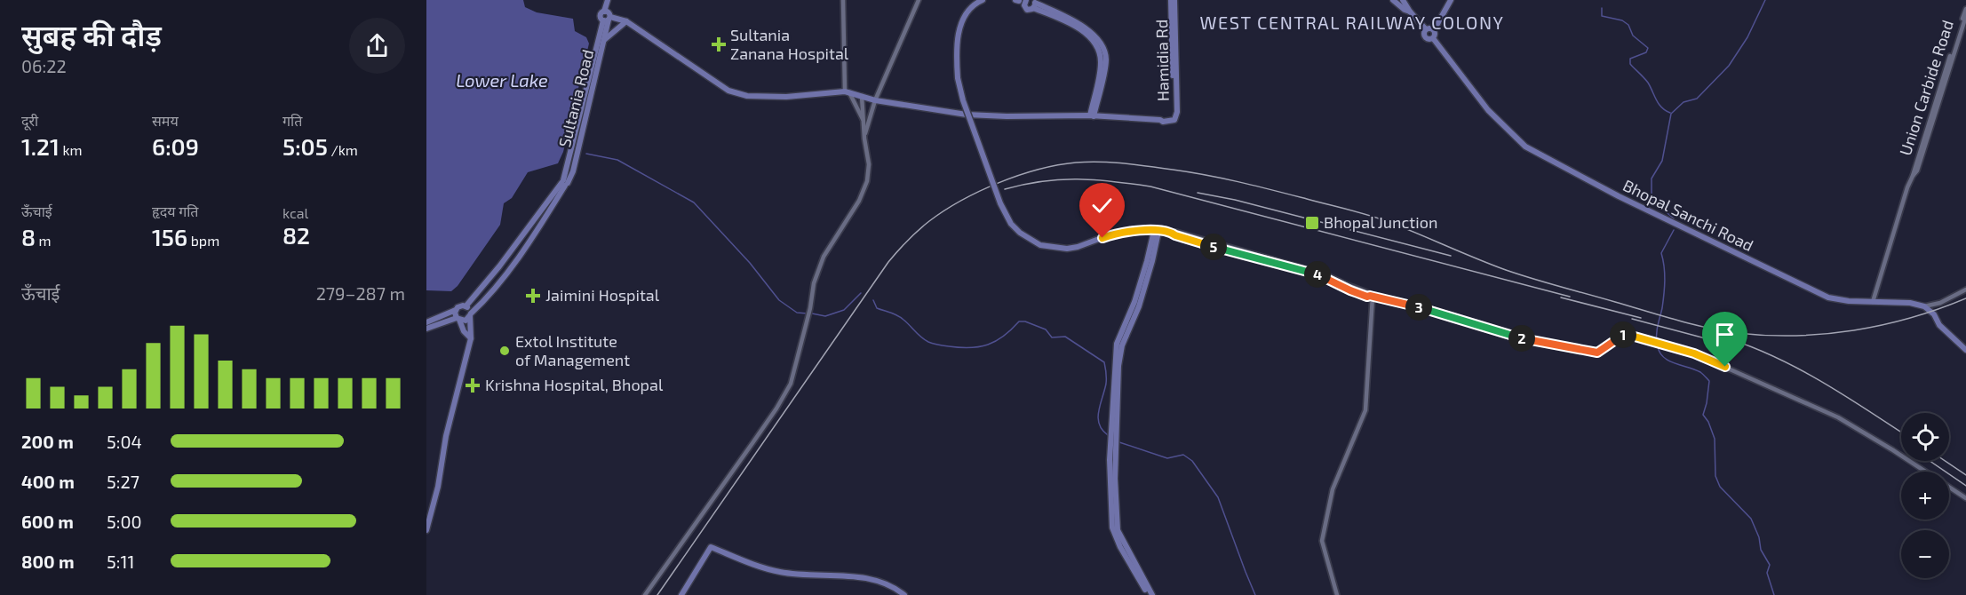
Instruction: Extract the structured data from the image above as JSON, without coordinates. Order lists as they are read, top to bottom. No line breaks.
{"streets":{"main road":["Hamidia Rd","Sultania Road","Bhopal Sanchi Road"],"street":["Union Carbide Road"]},"crossings":[["Union Carbide Road","Bhopal Sanchi Road"]],"districts":["WEST CENTRAL RAILWAY COLONY"],"water":["Lower Lake"],"places":{"health":["Sultania Zanana Hospital","Jaimini Hospital","Krishna Hospital, Bhopal"],"transit":["Bhopal Junction"],"other":["Extol Institute of Management"]},"page":{"heading":["सुबह की दौड़","06:22"],"stats":[["दूरी","1.21 km"],["समय","6:09"],["गति","5:05 /km"],["ऊँचाई","8 m"],["हृदय गति","156 bpm"],["kcal","82"]],"pins":["5","4","3","1","2"],"chart":["ऊँचाई","279–287 m"],"map_buttons":["+","−"],"list":[{"name":"200 m","note":"5:04"},{"name":"400 m","note":"5:27"},{"name":"600 m","note":"5:00"},{"name":"800 m","note":"5:11"}]}}
